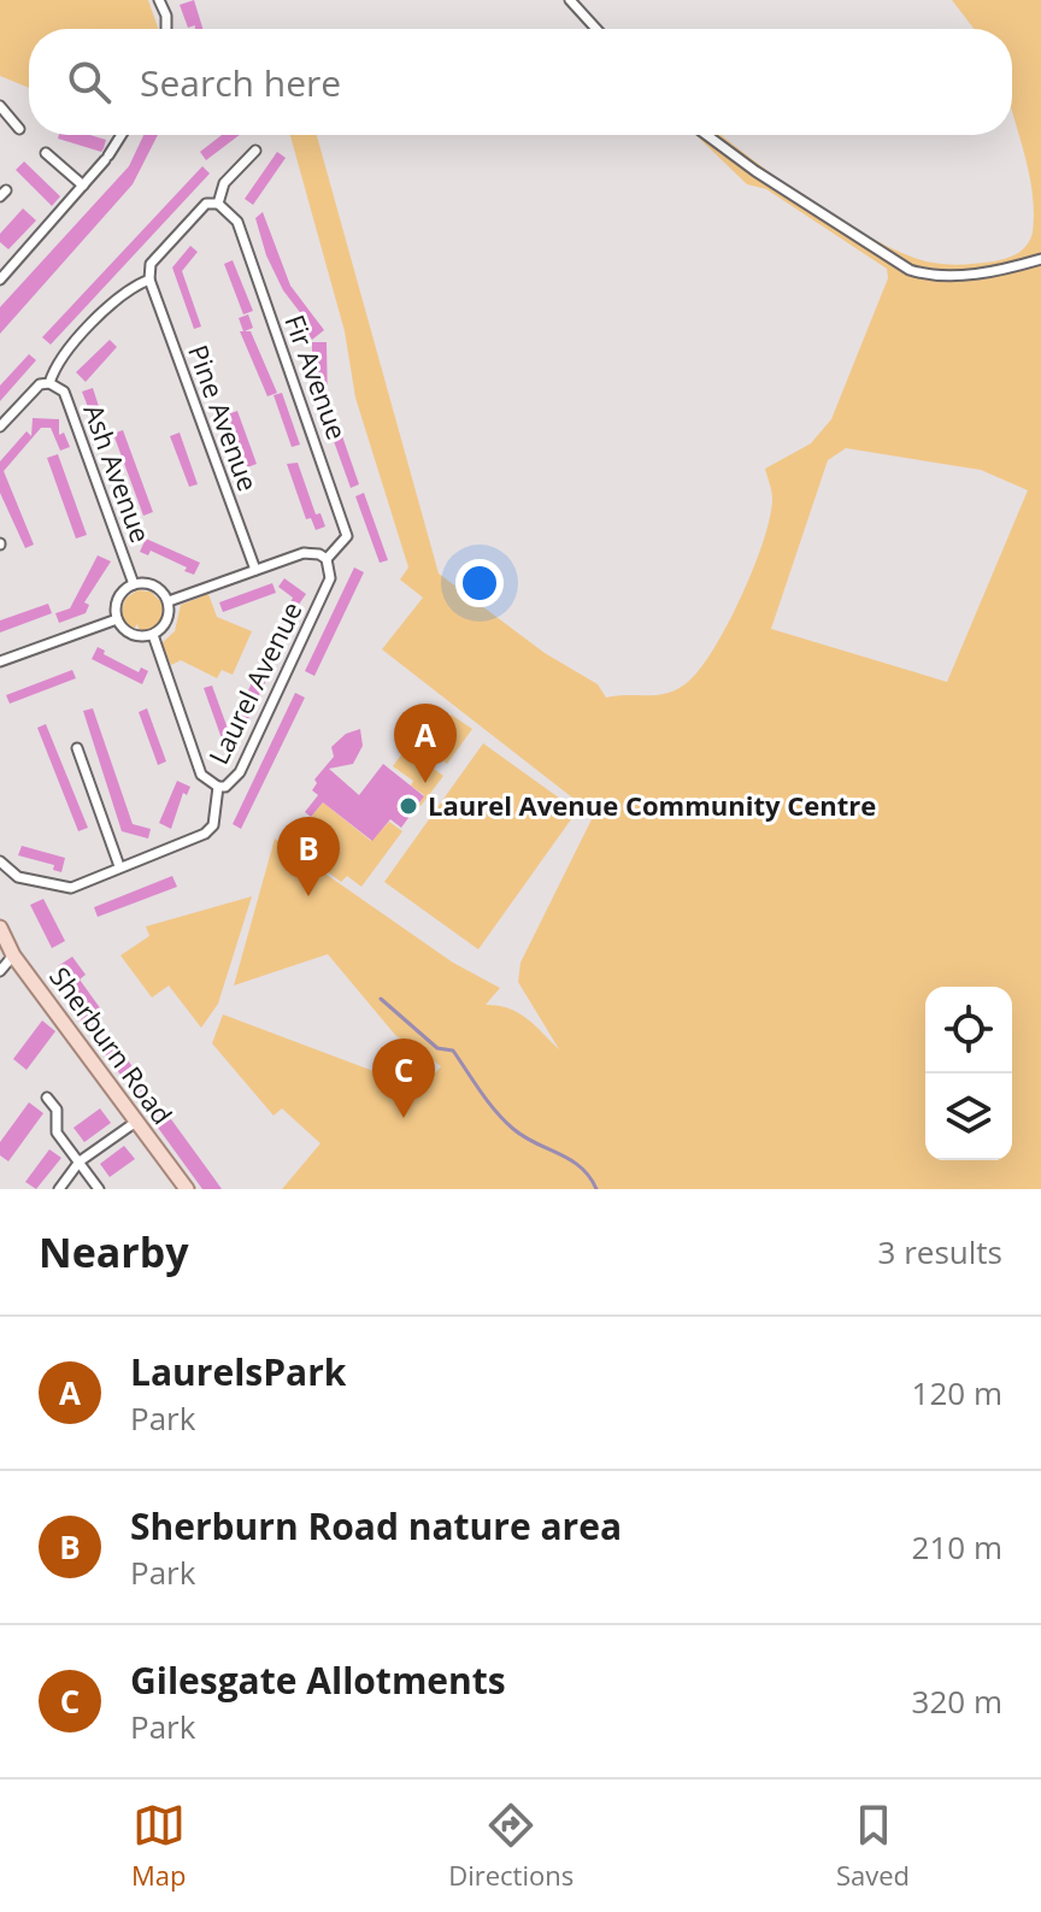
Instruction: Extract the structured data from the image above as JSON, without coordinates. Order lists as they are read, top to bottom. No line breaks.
{"streets":{"main road":["Sherburn Road"],"street":["Fir Avenue","Pine Avenue","Ash Avenue","Laurel Avenue"]},"crossings":[["Fir Avenue","Laurel Avenue"]],"places":["Laurel Avenue Community Centre"],"page":{"search":"Search here","pins":["A","B","C"],"heading":["Nearby","3 results"],"list":[{"mark":"A","name":"LaurelsPark","note":"Park","value":"120 m"},{"mark":"B","name":"Sherburn Road nature area","note":"Park","value":"210 m"},{"mark":"C","name":"Gilesgate Allotments","note":"Park","value":"320 m"}],"nav":["Map","Directions","Saved"]}}
